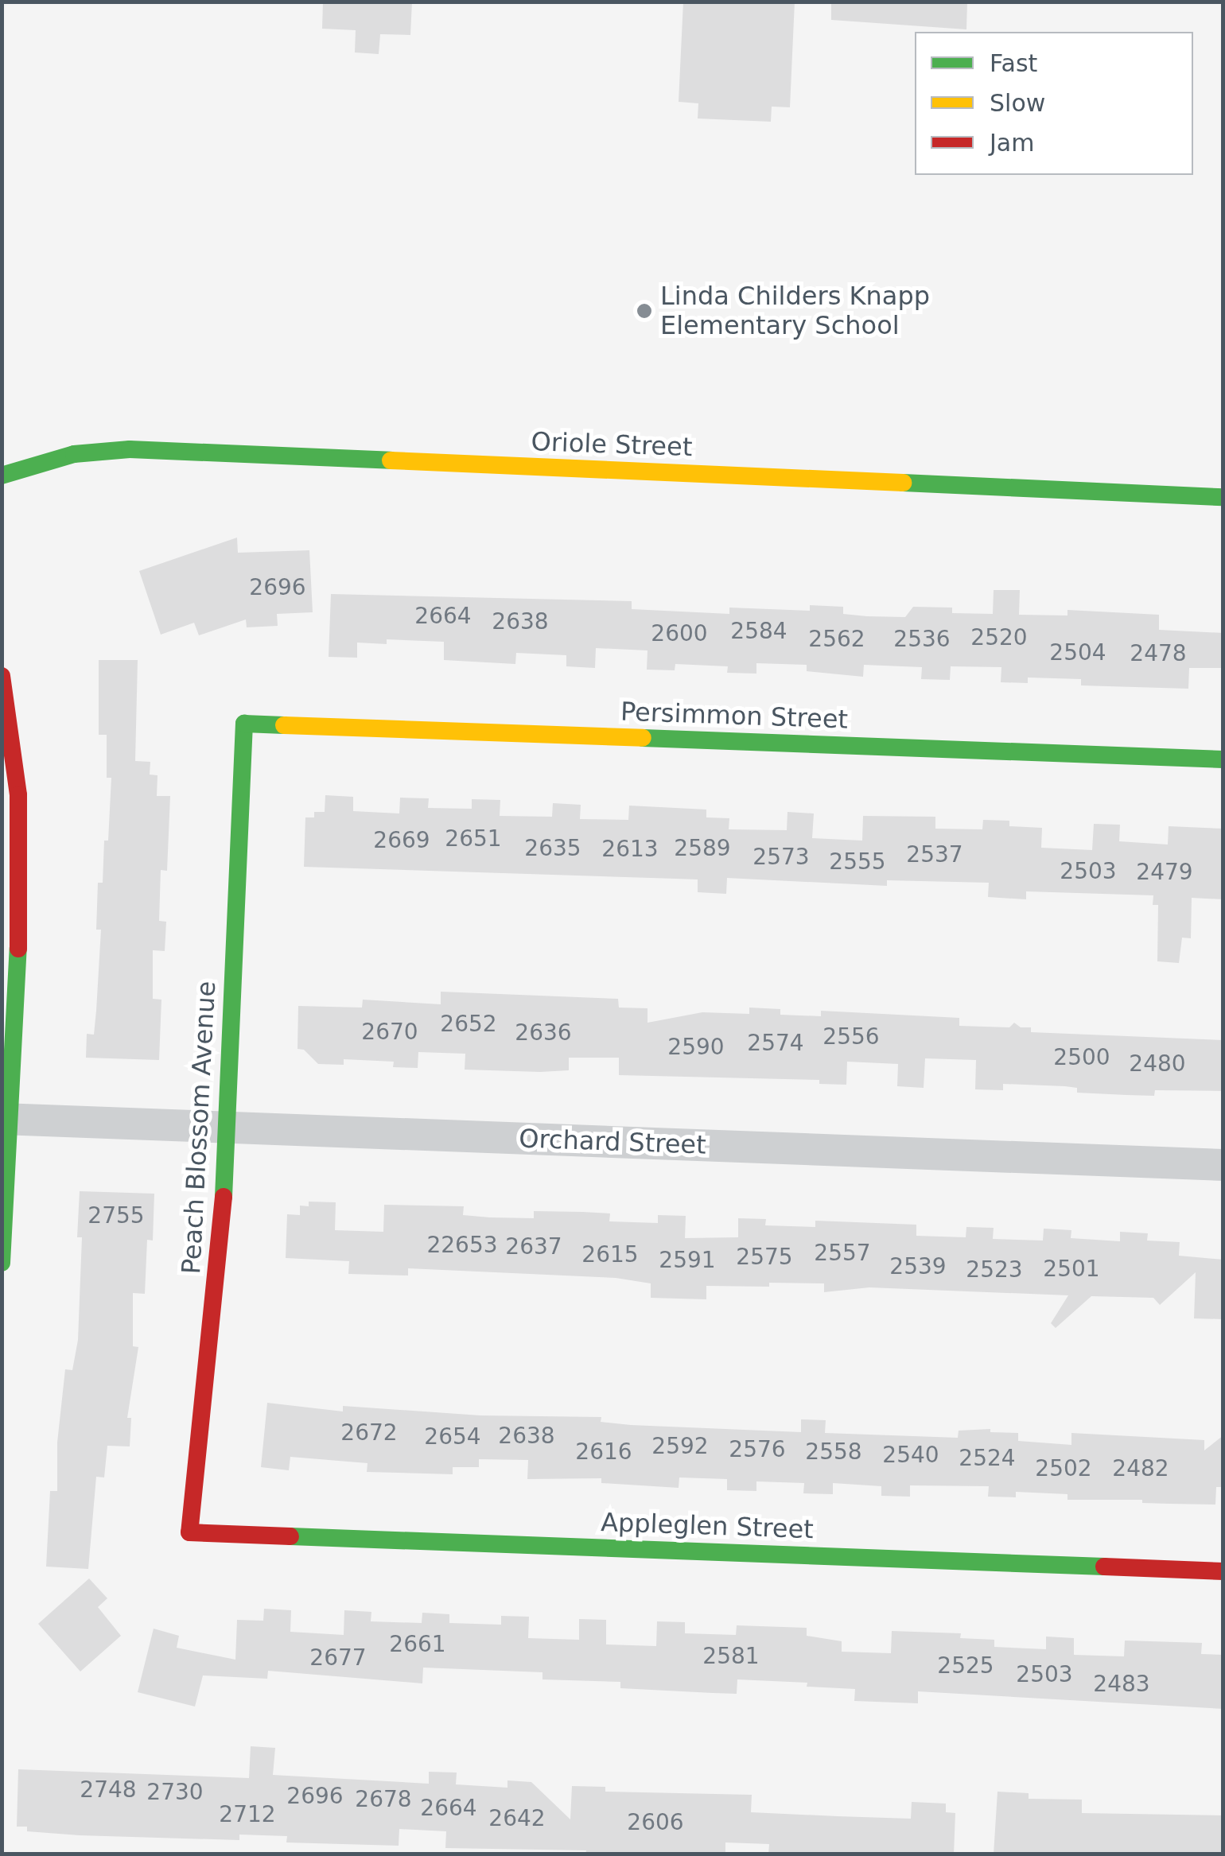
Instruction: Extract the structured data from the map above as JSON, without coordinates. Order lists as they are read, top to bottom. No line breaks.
{"streets":{"street":["Oriole Street","Persimmon Street","Peach Blossom Avenue","Orchard Street","Appleglen Street"]},"crossings":[["Persimmon Street","Peach Blossom Avenue"],["Peach Blossom Avenue","Orchard Street"],["Peach Blossom Avenue","Appleglen Street"]],"places":["Linda Childers Knapp Elementary School"],"house_numbers":["2696","2664","2638","2584","2600","2520","2562","2536","2504","2478","2651","2669","2635","2589","2613","2537","2573","2555","2503","2479","2652","2670","2636","2556","2574","2590","2500","2480","2755","22653","2637","2557","2615","2575","2591","2539","2501","2523","2672","2638","2654","2592","2576","2616","2558","2540","2524","2502","2482","2661","2581","2677","2525","2503","2483","2748","2730","2696","2678","2664","2712","2642","2606"],"legend":["Fast","Slow","Jam"]}
